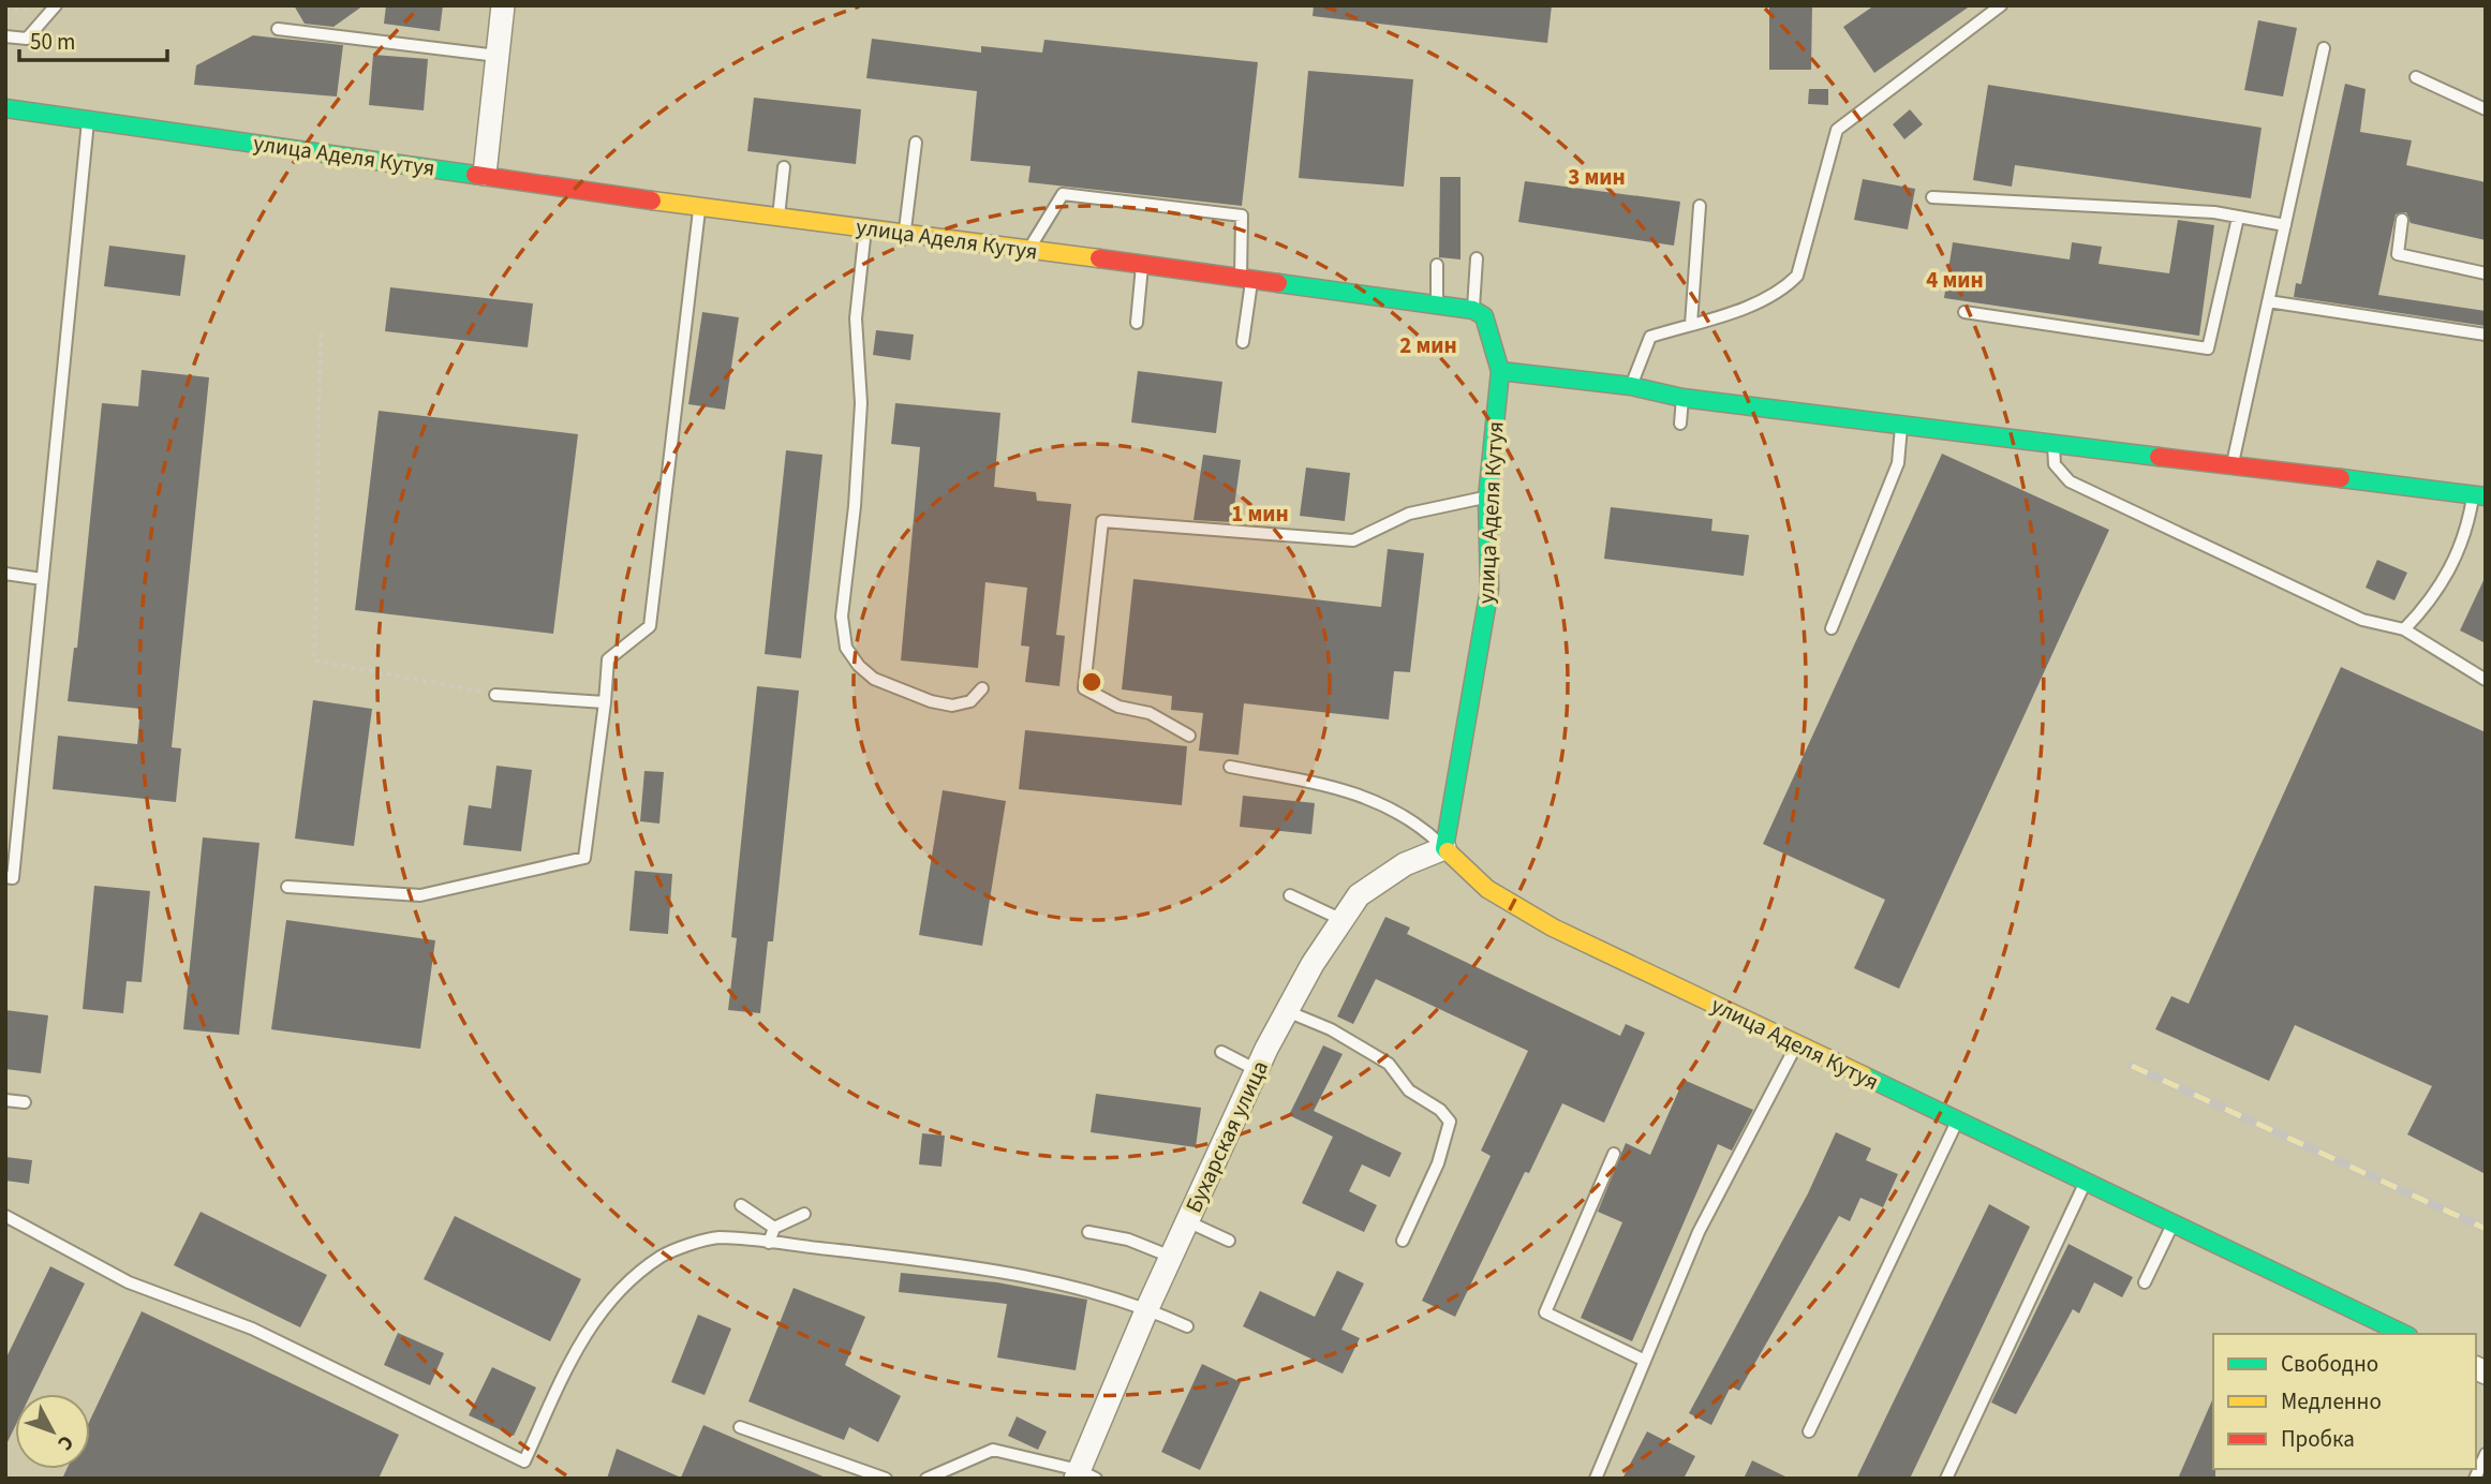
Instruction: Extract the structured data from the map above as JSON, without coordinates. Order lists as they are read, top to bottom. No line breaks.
{"streets":{"street":["улица Аделя Кутуя","Бухарская улица"]},"crossings":[["улица Аделя Кутуя","Бухарская улица"]],"legend":["Свободно","Медленно","Пробка"],"scale_bar":"50 m","north":"bottom right","rings":["3 мин","4 мин","2 мин","1 мин"]}
